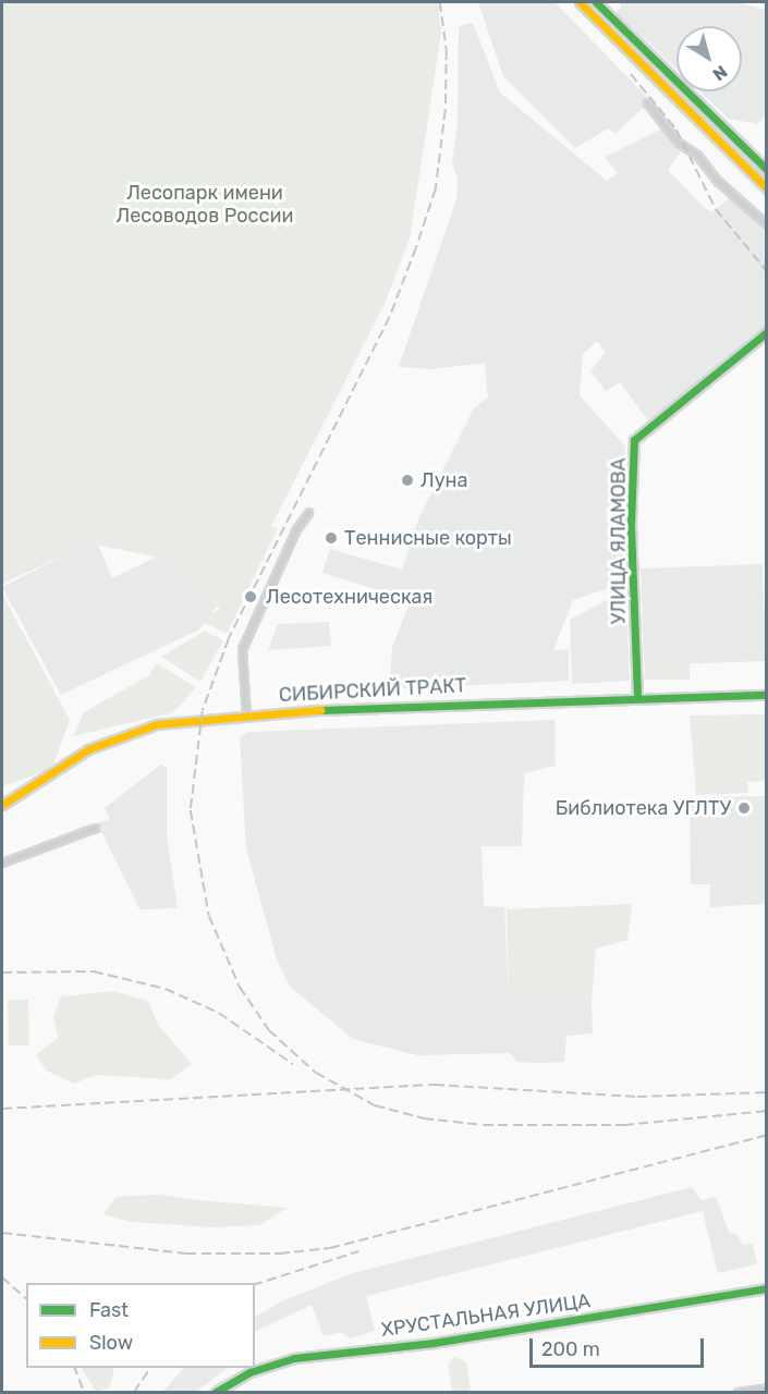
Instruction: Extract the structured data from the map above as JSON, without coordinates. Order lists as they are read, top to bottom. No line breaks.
{"streets":{"main road":["УЛИЦА ЯЛАМОВА","СИБИРСКИЙ ТРАКТ","ХРУСТАЛЬНАЯ УЛИЦА"]},"crossings":[["УЛИЦА ЯЛАМОВА","СИБИРСКИЙ ТРАКТ"]],"parks":["Лесопарк имени Лесоводов России"],"places":["Луна","Теннисные корты","Лесотехническая","Библиотека УГЛТУ"],"legend":["Fast","Slow"],"scale_bar":"200 m","north":"bottom right"}
